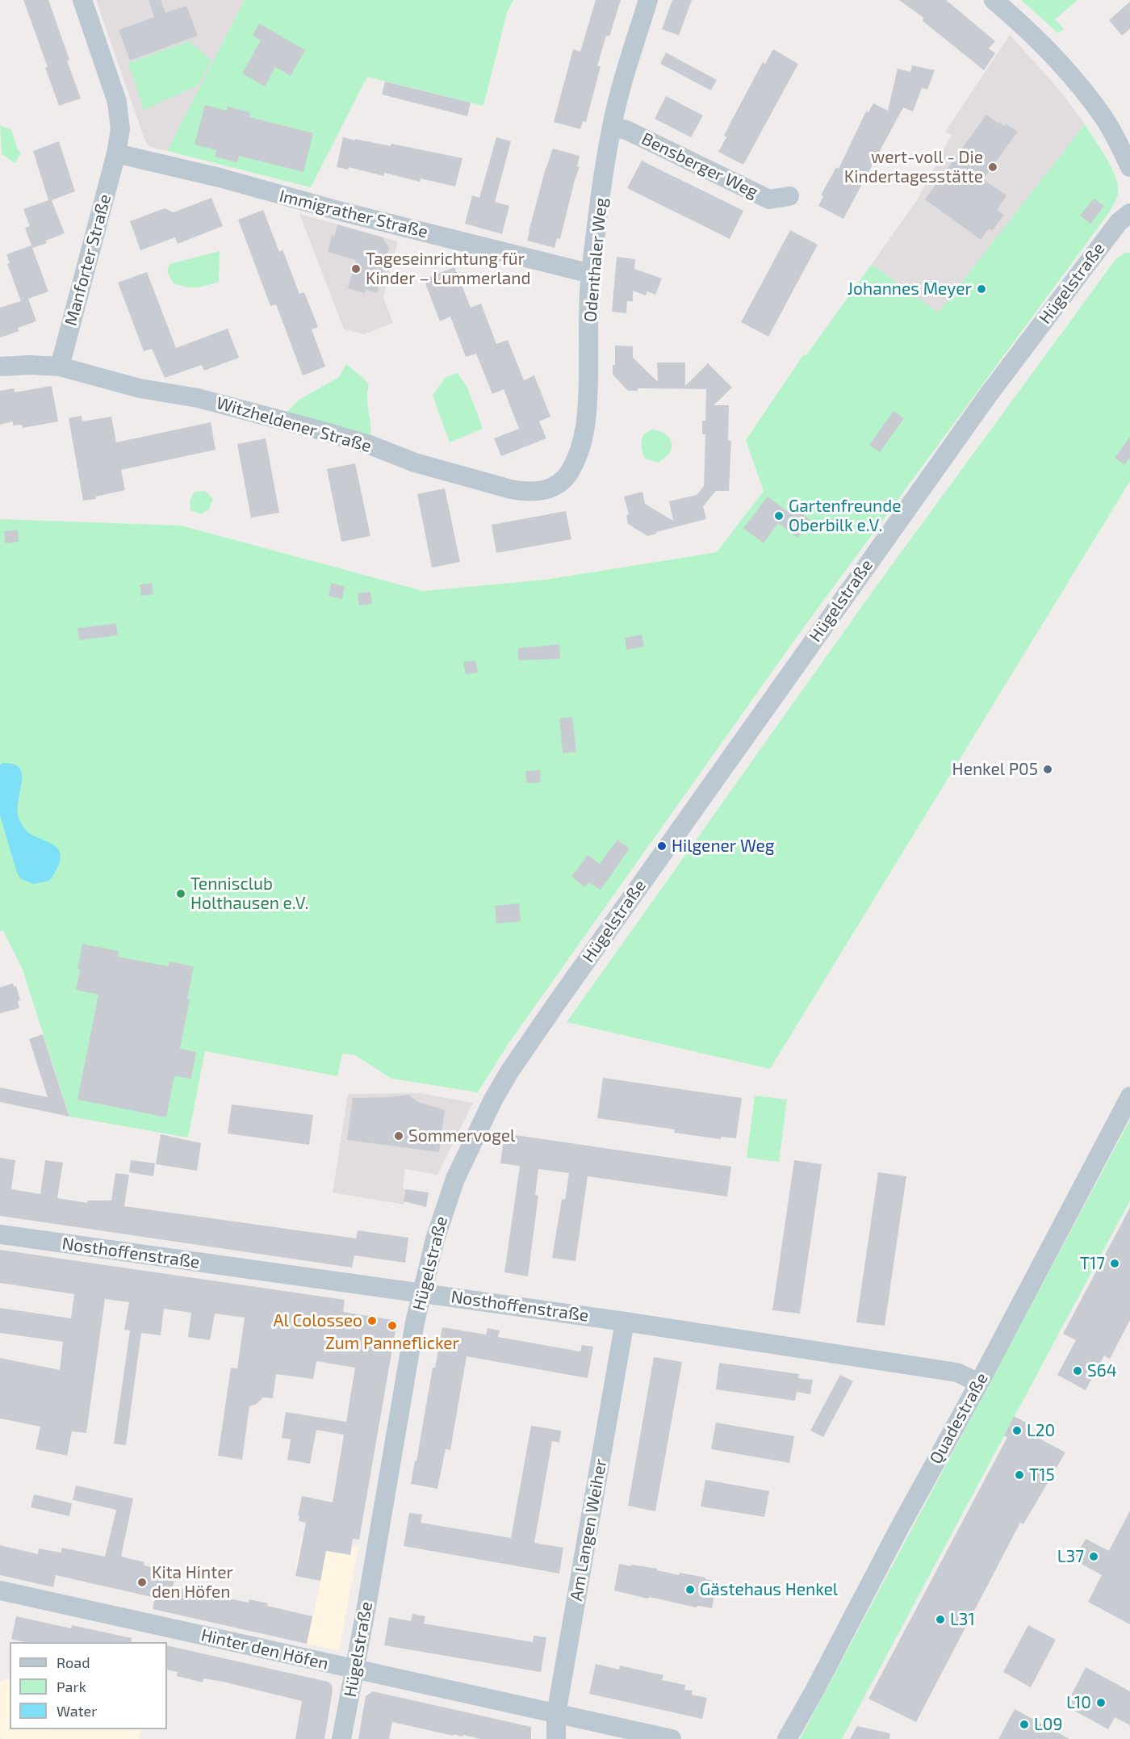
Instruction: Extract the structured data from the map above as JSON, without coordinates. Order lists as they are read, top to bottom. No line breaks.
{"streets":{"street":["Bensberger Weg","Immigrather Straße","Manforter Straße","Odenthaler Weg","Hügelstraße","Witzheldener Straße","Nosthoffenstraße","Quadestraße","Am Langen Weiher","Hinter den Höfen"]},"crossings":[["Bensberger Weg","Odenthaler Weg"],["Immigrather Straße","Manforter Straße"],["Immigrather Straße","Odenthaler Weg"],["Manforter Straße","Witzheldener Straße"],["Odenthaler Weg","Witzheldener Straße"],["Hügelstraße","Nosthoffenstraße"],["Hügelstraße","Hinter den Höfen"],["Nosthoffenstraße","Quadestraße"],["Nosthoffenstraße","Am Langen Weiher"],["Am Langen Weiher","Hinter den Höfen"]],"places":["wert-voll - Die Kindertagesstätte","Tageseinrichtung für Kinder – Lummerland","Johannes Meyer","Gartenfreunde Oberbilk e.V.","Henkel P05","Hilgener Weg","Tennisclub Holthausen e.V.","Sommervogel","T17","Al Colosseo","Zum Panneflicker","S64","L20","T15","L37","Kita Hinter den Höfen","Gästehaus Henkel","L31","L10","L09"],"legend":["Road","Park","Water"]}
